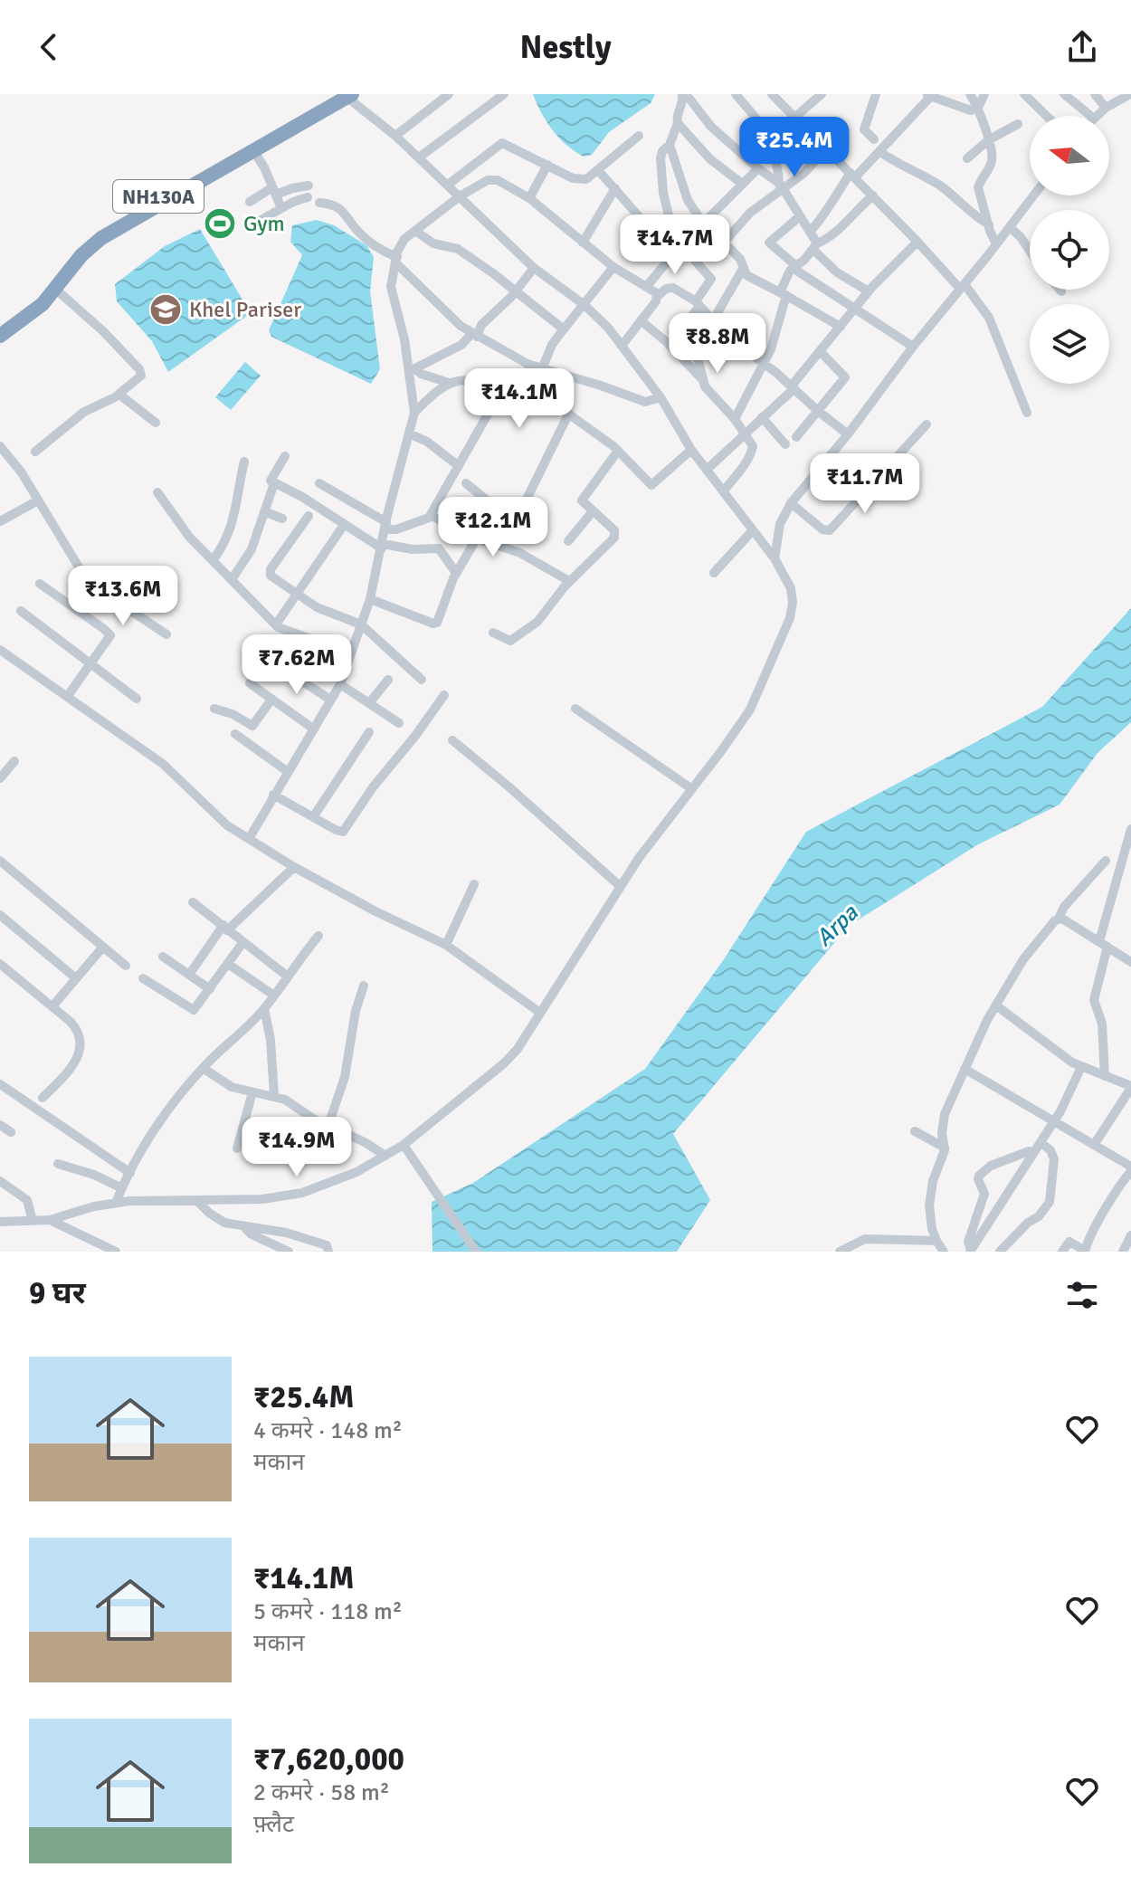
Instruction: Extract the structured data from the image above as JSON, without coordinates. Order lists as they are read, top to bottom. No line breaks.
{"streets":{"highway":["NH130A"]},"water":["Arpa"],"places":{"sports":["Gym"],"school or university":["Khel Pariser"]},"north":"left","page":{"header":"Nestly","price":["₹25.4M","₹14.7M","₹8.8M","₹14.1M","₹11.7M","₹12.1M","₹13.6M","₹7.62M","₹14.9M"],"heading":"9 घर","list":[{"name":"₹25.4M","note":"4 कमरे · 148 m² · मकान"},{"name":"₹14.1M","note":"5 कमरे · 118 m² · मकान"},{"name":"₹7,620,000","note":"2 कमरे · 58 m² · फ़्लैट"}]}}
